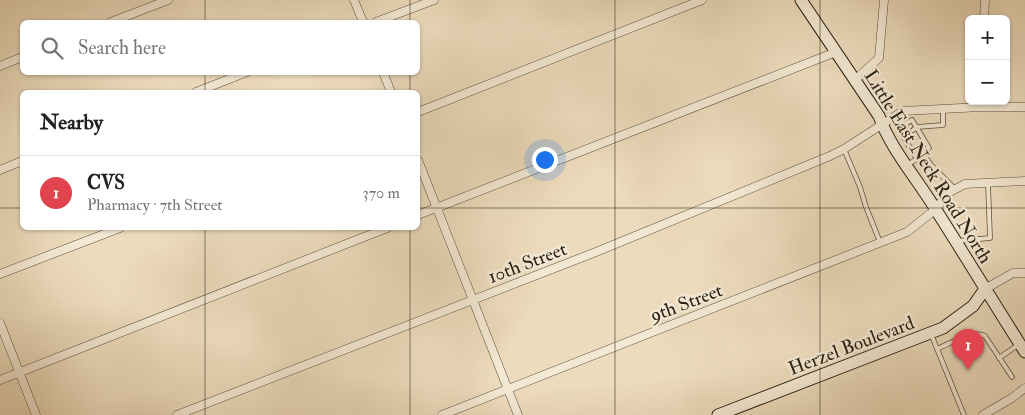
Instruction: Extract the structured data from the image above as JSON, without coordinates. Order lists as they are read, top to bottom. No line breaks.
{"streets":{"main road":["Little East Neck Road North","Herzel Boulevard"],"street":["10th Street","9th Street"]},"crossings":[["Little East Neck Road North","10th Street"],["Little East Neck Road North","9th Street"],["Little East Neck Road North","Herzel Boulevard"]],"page":{"map_buttons":["+","−"],"search":"Search here","heading":"Nearby","list":[{"mark":"1","name":"CVS","note":"Pharmacy · 7th Street","value":"370 m"}],"pins":"1"}}
